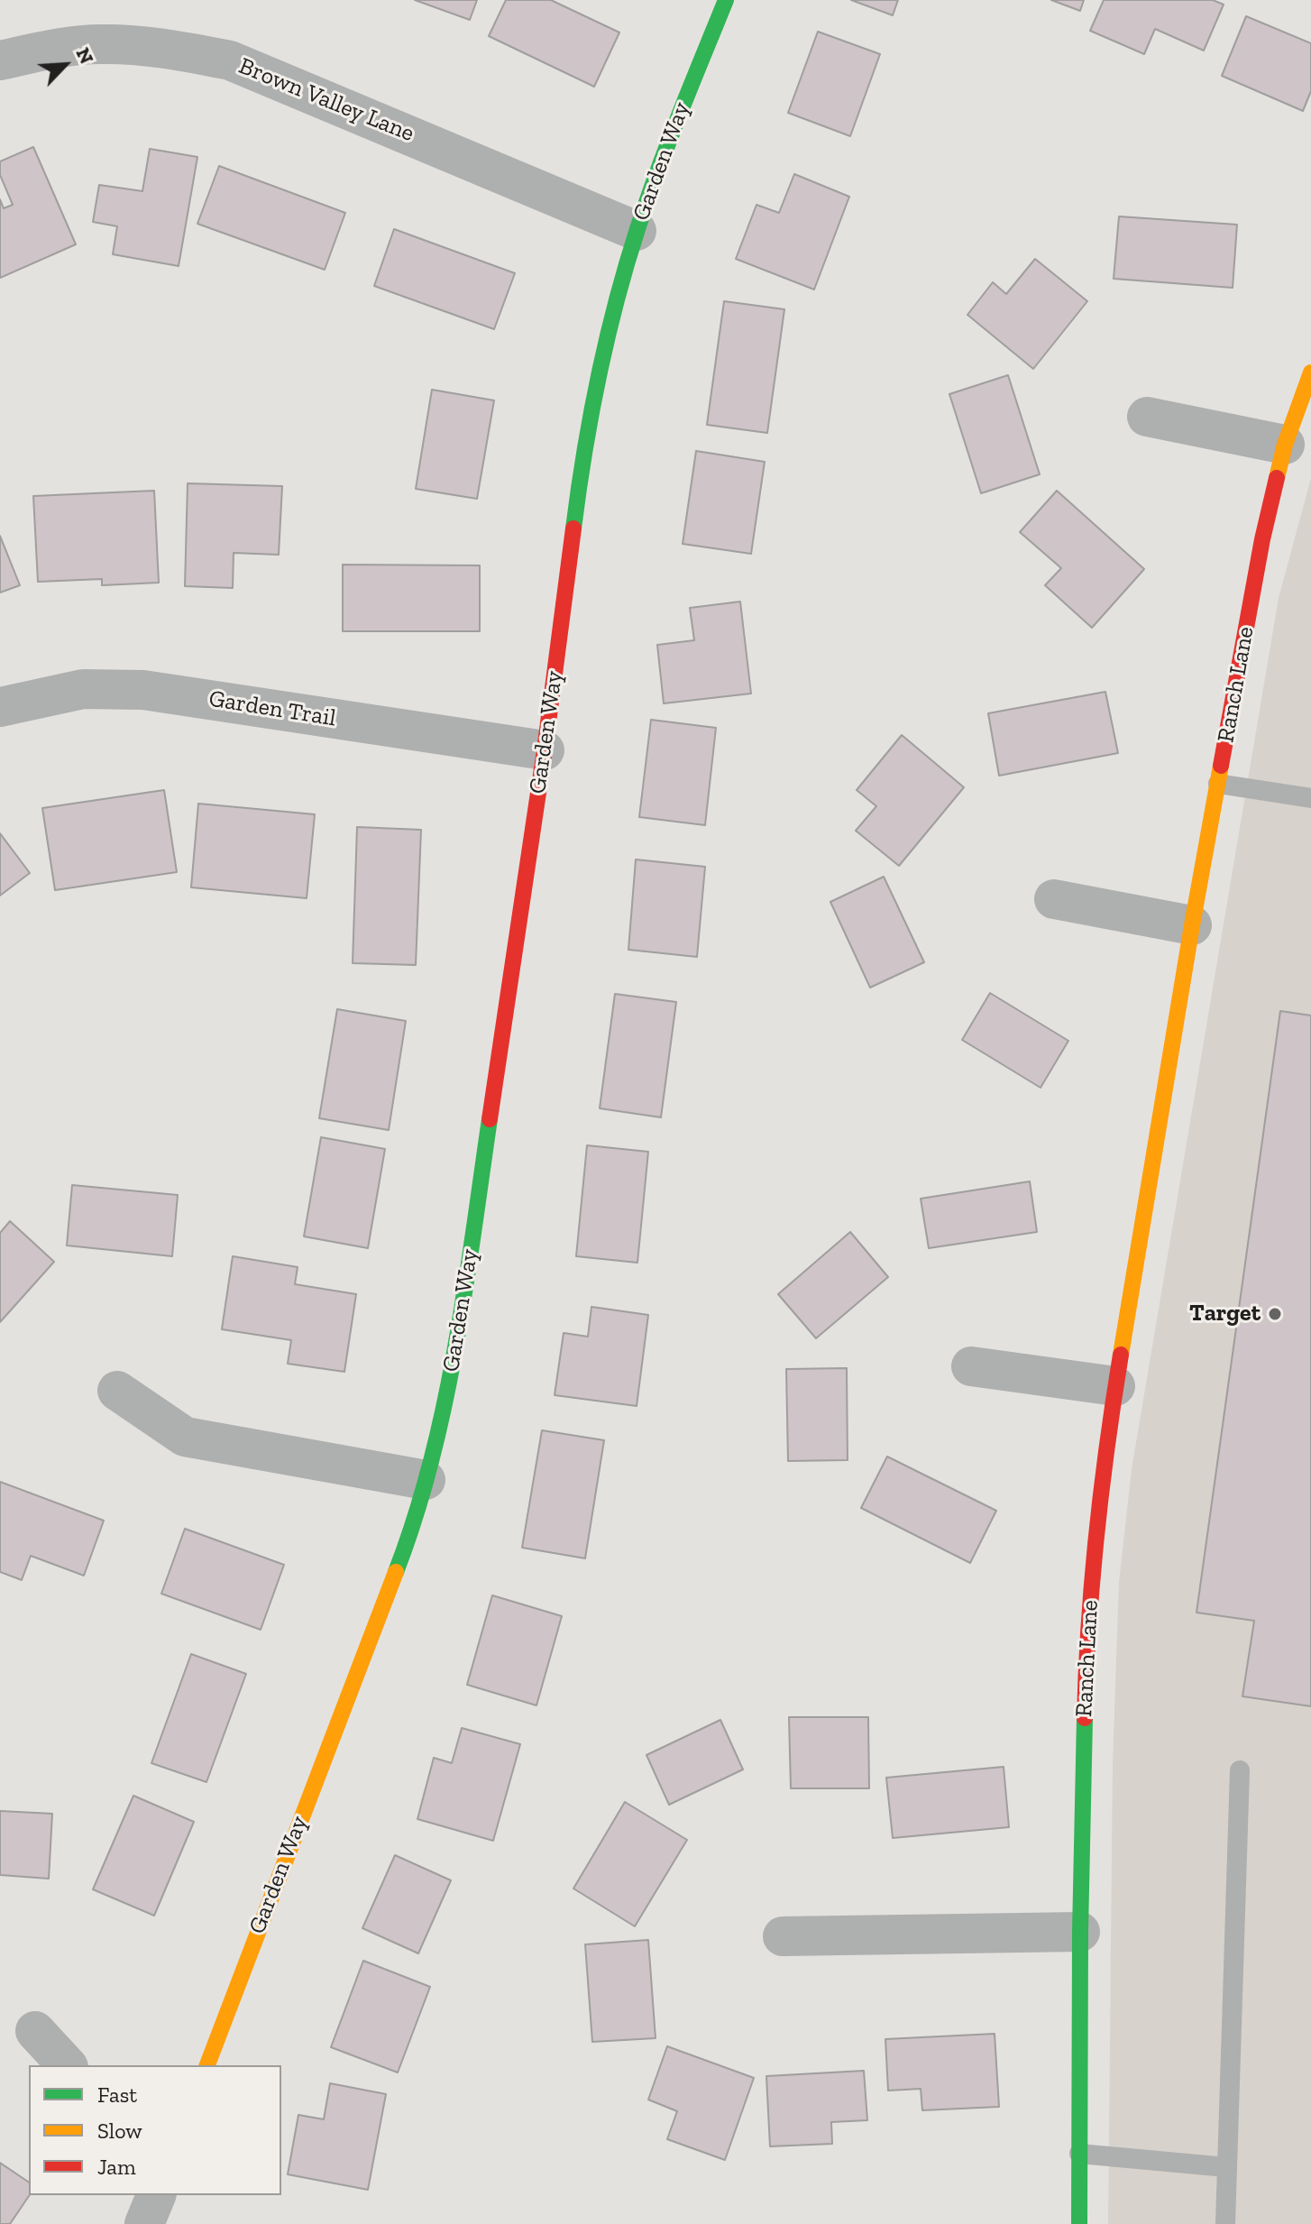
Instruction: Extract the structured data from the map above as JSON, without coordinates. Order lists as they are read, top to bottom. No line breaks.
{"streets":{"street":["Brown Valley Lane","Garden Way","Ranch Lane","Garden Trail"]},"crossings":[["Brown Valley Lane","Garden Way"],["Garden Way","Garden Trail"]],"places":["Target"],"legend":["Fast","Slow","Jam"],"north":"top right"}
